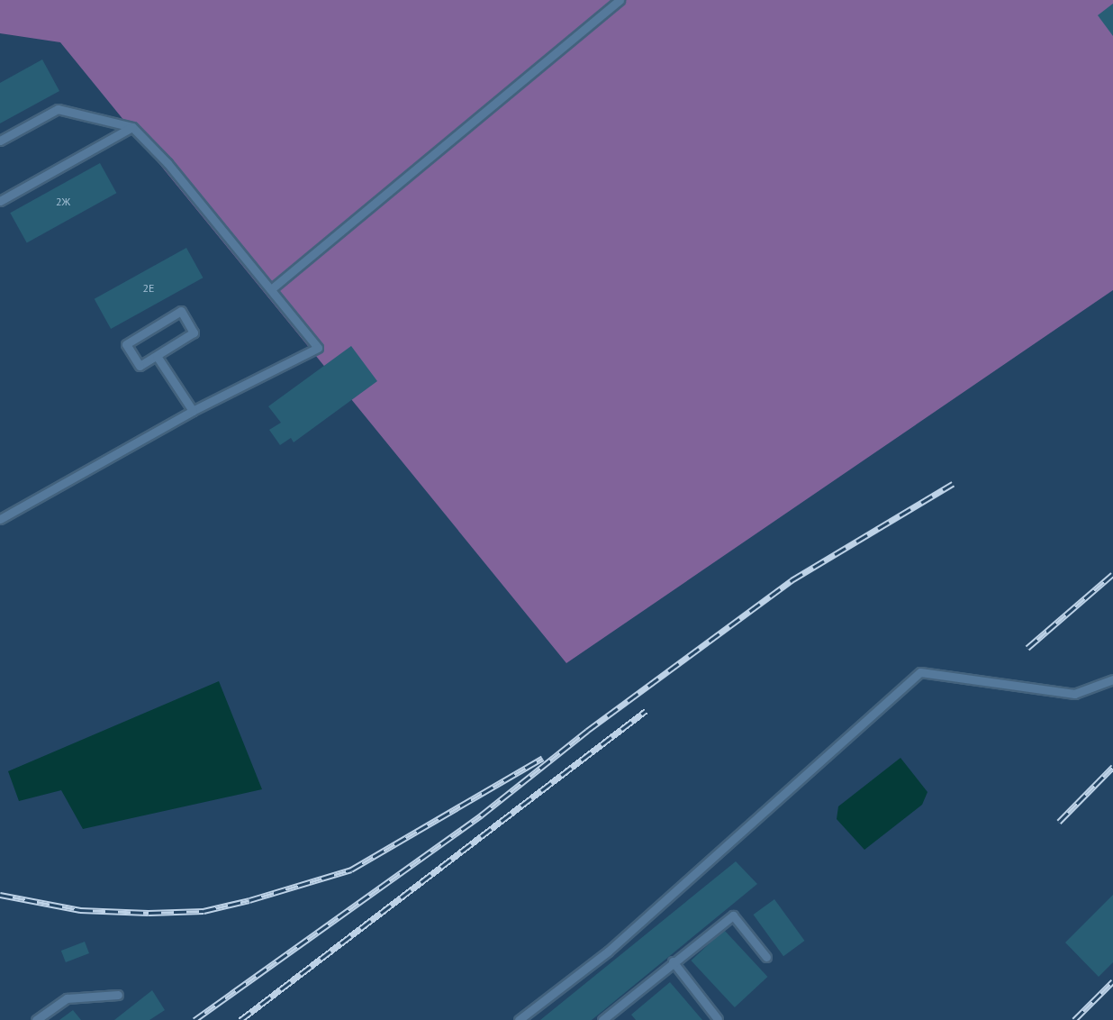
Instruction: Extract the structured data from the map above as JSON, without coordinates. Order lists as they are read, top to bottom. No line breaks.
{"house_numbers":["2Ж","2Е"]}
